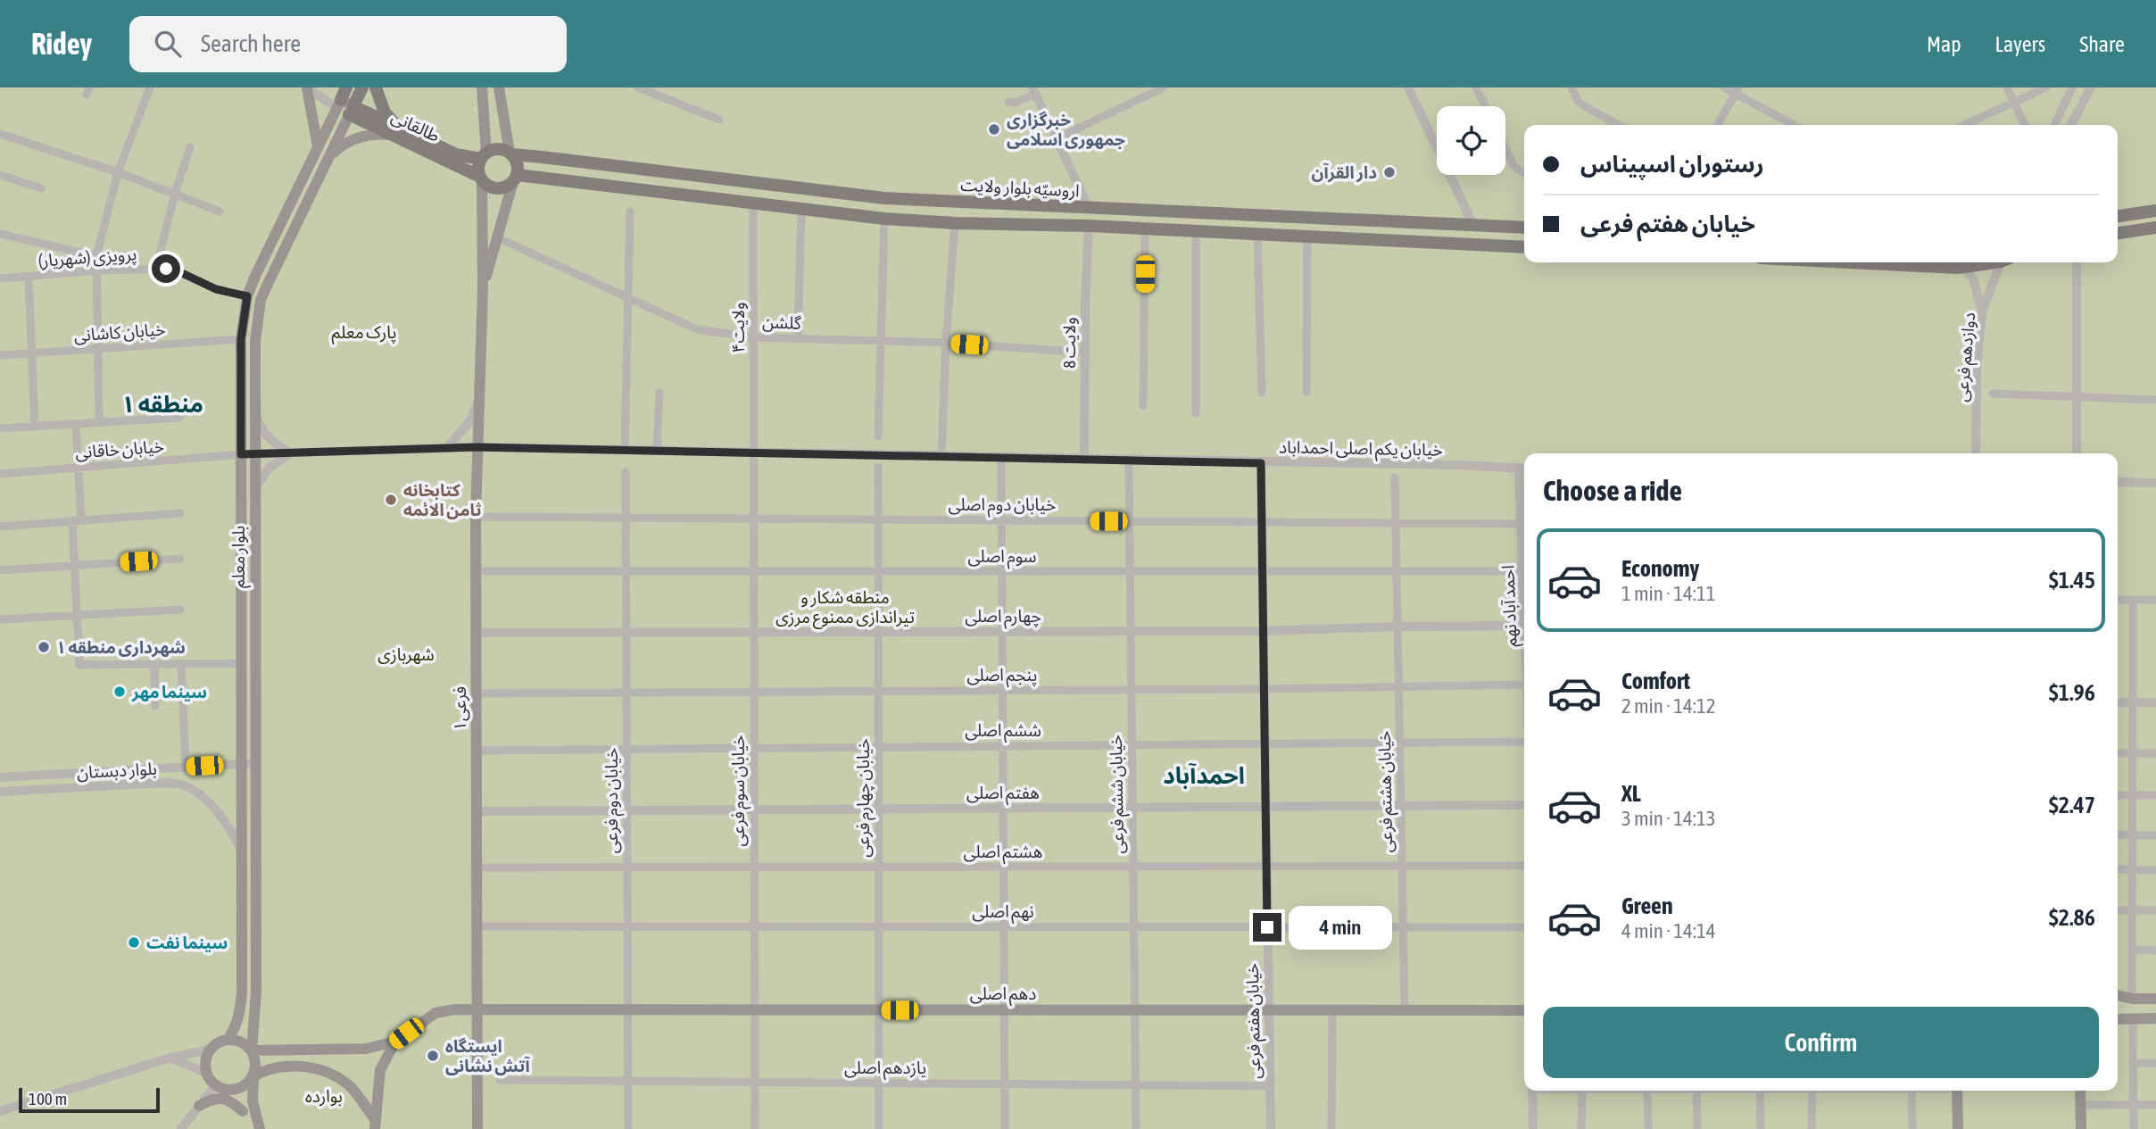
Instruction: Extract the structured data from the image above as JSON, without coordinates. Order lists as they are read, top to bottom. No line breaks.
{"streets":{"main road":["طالقانی","اروسیّه بلوار ولایت","بلوار معلم","فرعی۱","دهم اصلی"],"street":["پرویزی (شهریار)","گلشن","ولایت۴","خیابان کاشانی","ولایت 8","دوازدهم فرعی","خیابان یکم اصلی احمداباد","خیابان خاقانی","خیابان دوم اصلی","سوم اصلی","چهارم اصلی","پنجم اصلی","ششم اصلی","بلوار دبستان","خیابان سوم فرعی","خیابان هشتم فرعی","هفتم اصلی","خیابان ششم فرعی","خیابان چهارم فرعی","خیابان دوم فرعی","هشتم اصلی","نهم اصلی","خیابان هفتم فرعی","یازدهم اصلی"]},"crossings":[["طالقانی","اروسیّه بلوار ولایت"],["طالقانی","بلوار معلم"],["اروسیّه بلوار ولایت","ولایت۴"],["اروسیّه بلوار ولایت","ولایت 8"],["پرویزی (شهریار)","بلوار معلم"],["گلشن","ولایت۴"],["گلشن","ولایت 8"],["ولایت۴","خیابان یکم اصلی احمداباد"],["ولایت۴","خیابان سوم فرعی"],["خیابان کاشانی","بلوار معلم"],["ولایت 8","خیابان یکم اصلی احمداباد"],["خیابان یکم اصلی احمداباد","خیابان خاقانی"],["خیابان یکم اصلی احمداباد","بلوار معلم"],["خیابان یکم اصلی احمداباد","فرعی۱"],["خیابان یکم اصلی احمداباد","خیابان سوم فرعی"],["خیابان یکم اصلی احمداباد","خیابان ششم فرعی"],["خیابان یکم اصلی احمداباد","خیابان هفتم فرعی"],["خیابان خاقانی","بلوار معلم"],["خیابان دوم اصلی","فرعی۱"],["خیابان دوم اصلی","خیابان سوم فرعی"],["خیابان دوم اصلی","خیابان هشتم فرعی"],["خیابان دوم اصلی","خیابان ششم فرعی"],["خیابان دوم اصلی","خیابان چهارم فرعی"],["خیابان دوم اصلی","خیابان دوم فرعی"],["خیابان دوم اصلی","خیابان هفتم فرعی"],["سوم اصلی","فرعی۱"],["سوم اصلی","خیابان سوم فرعی"],["سوم اصلی","خیابان هشتم فرعی"],["سوم اصلی","خیابان ششم فرعی"],["سوم اصلی","خیابان چهارم فرعی"],["سوم اصلی","خیابان دوم فرعی"],["سوم اصلی","خیابان هفتم فرعی"],["بلوار معلم","بلوار دبستان"],["چهارم اصلی","فرعی۱"],["چهارم اصلی","خیابان سوم فرعی"],["چهارم اصلی","خیابان هشتم فرعی"],["چهارم اصلی","خیابان ششم فرعی"],["چهارم اصلی","خیابان چهارم فرعی"],["چهارم اصلی","خیابان دوم فرعی"],["چهارم اصلی","خیابان هفتم فرعی"],["پنجم اصلی","فرعی۱"],["پنجم اصلی","خیابان سوم فرعی"],["پنجم اصلی","خیابان هشتم فرعی"],["پنجم اصلی","خیابان ششم فرعی"],["پنجم اصلی","خیابان چهارم فرعی"],["پنجم اصلی","خیابان دوم فرعی"],["پنجم اصلی","خیابان هفتم فرعی"],["فرعی۱","ششم اصلی"],["فرعی۱","هفتم اصلی"],["فرعی۱","هشتم اصلی"],["فرعی۱","نهم اصلی"],["فرعی۱","دهم اصلی"],["ششم اصلی","خیابان سوم فرعی"],["ششم اصلی","خیابان هشتم فرعی"],["ششم اصلی","خیابان ششم فرعی"],["ششم اصلی","خیابان چهارم فرعی"],["ششم اصلی","خیابان دوم فرعی"],["ششم اصلی","خیابان هفتم فرعی"],["خیابان سوم فرعی","هفتم اصلی"],["خیابان سوم فرعی","هشتم اصلی"],["خیابان سوم فرعی","نهم اصلی"],["خیابان سوم فرعی","دهم اصلی"],["خیابان سوم فرعی","یازدهم اصلی"],["خیابان هشتم فرعی","هفتم اصلی"],["خیابان هشتم فرعی","هشتم اصلی"],["خیابان هشتم فرعی","نهم اصلی"],["خیابان هشتم فرعی","دهم اصلی"],["هفتم اصلی","خیابان ششم فرعی"],["هفتم اصلی","خیابان چهارم فرعی"],["هفتم اصلی","خیابان دوم فرعی"],["هفتم اصلی","خیابان هفتم فرعی"],["خیابان ششم فرعی","هشتم اصلی"],["خیابان ششم فرعی","نهم اصلی"],["خیابان ششم فرعی","دهم اصلی"],["خیابان ششم فرعی","یازدهم اصلی"],["خیابان چهارم فرعی","هشتم اصلی"],["خیابان چهارم فرعی","نهم اصلی"],["خیابان چهارم فرعی","دهم اصلی"],["خیابان چهارم فرعی","یازدهم اصلی"],["خیابان دوم فرعی","هشتم اصلی"],["خیابان دوم فرعی","نهم اصلی"],["خیابان دوم فرعی","دهم اصلی"],["خیابان دوم فرعی","یازدهم اصلی"],["هشتم اصلی","خیابان هفتم فرعی"],["نهم اصلی","خیابان هفتم فرعی"],["دهم اصلی","خیابان هفتم فرعی"],["خیابان هفتم فرعی","یازدهم اصلی"]],"districts":["منطقه ۱","احمدآباد"],"parks":["پارک معلم","منطقه شکار و تیراندازی ممنوع مرزی","شهربازی","بوارده"],"places":["خبرگزاری جمهوری اسلامی","دار القرآن","کتابخانه ثامن الائمه","شهرداری منطقه ۱","سینما مهر","سینما نفت","ایستگاه آتش نشانی"],"scale_bar":"100 m","page":{"header":"Ridey","search":"Search here","nav":["Map","Layers","Share"],"banner":["رستوران اسپیناس","خیابان هفتم فرعی"],"heading":"Choose a ride","list":[{"name":"Economy","note":"1 min · 14:11","value":"$1.45"},{"name":"Comfort","note":"2 min · 14:12","value":"$1.96"},{"name":"XL","note":"3 min · 14:13","value":"$2.47"},{"name":"Green","note":"4 min · 14:14","value":"$2.86"}],"bubble":"4 min","buttons":"Confirm","scale":"100 m"}}
